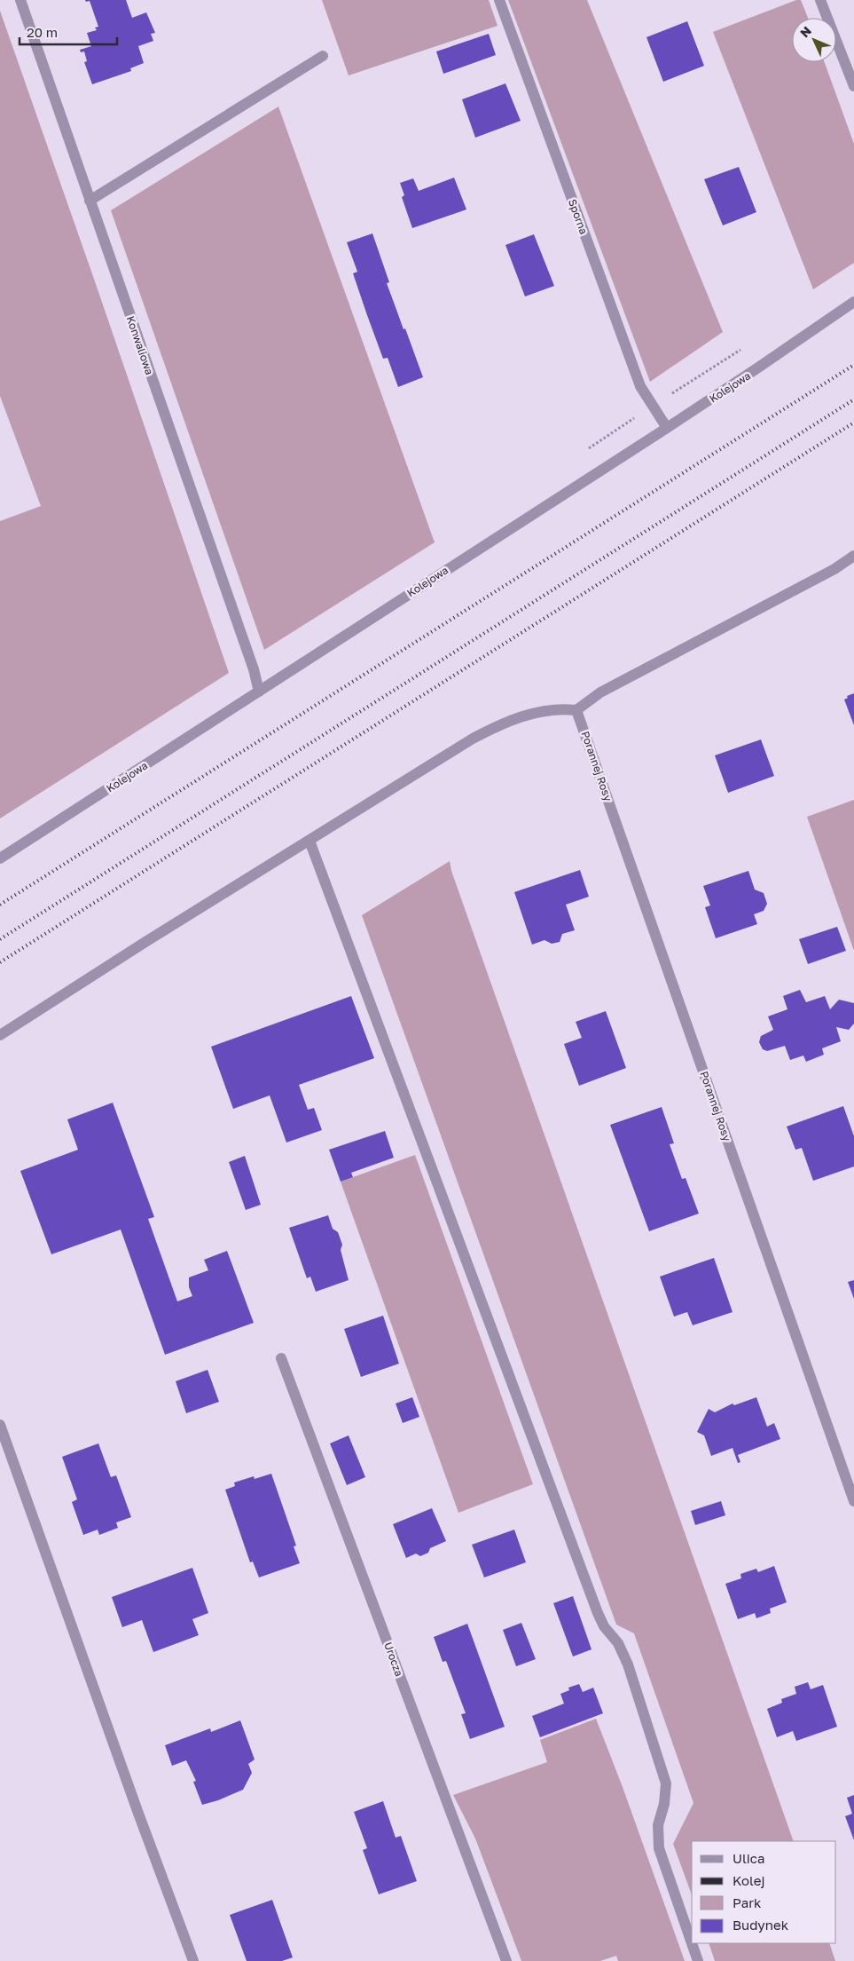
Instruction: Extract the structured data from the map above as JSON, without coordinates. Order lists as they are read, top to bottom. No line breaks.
{"streets":{"street":["Sporna","Konwaliowa","Kolejowa","Porannej Rosy","Urocza"]},"crossings":[["Sporna","Kolejowa"],["Konwaliowa","Kolejowa"]],"legend":["Ulica","Kolej","Park","Budynek"],"scale_bar":"20 m","north":"top left"}
